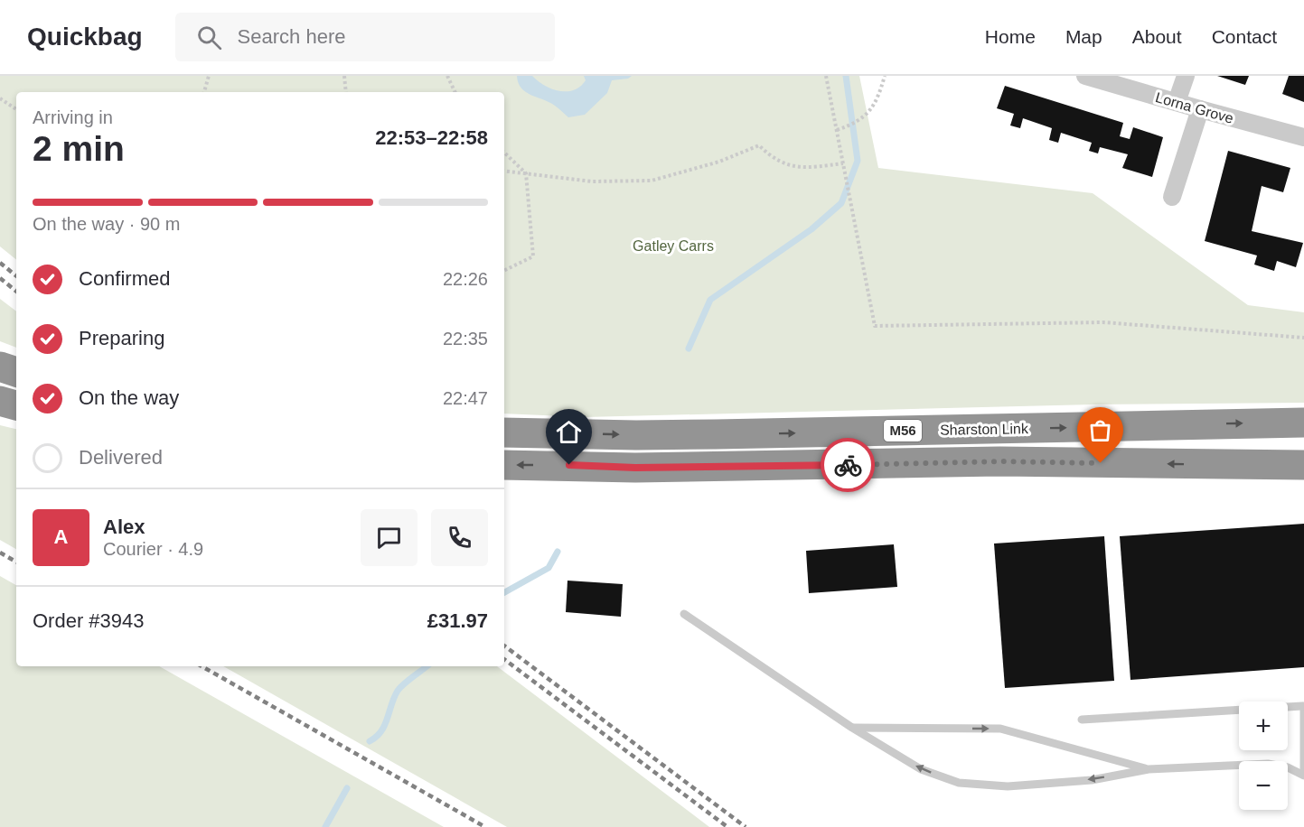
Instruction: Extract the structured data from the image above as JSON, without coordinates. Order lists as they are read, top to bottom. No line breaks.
{"streets":{"highway":["Sharston Link","M56"],"street":["Lorna Grove"]},"parks":["Gatley Carrs"],"page":{"header":"Quickbag","search":"Search here","nav":["Home","Map","About","Contact"],"heading":["2 min","Arriving in","22:53–22:58"],"panel":["Alex","Courier · 4.9","Order #3943","£31.97"],"bar":"On the way · 90 m","list":[["Confirmed","22:26"],["Preparing","22:35"],["On the way","22:47"],"Delivered"],"round":"A","map_buttons":["+","−"]}}
